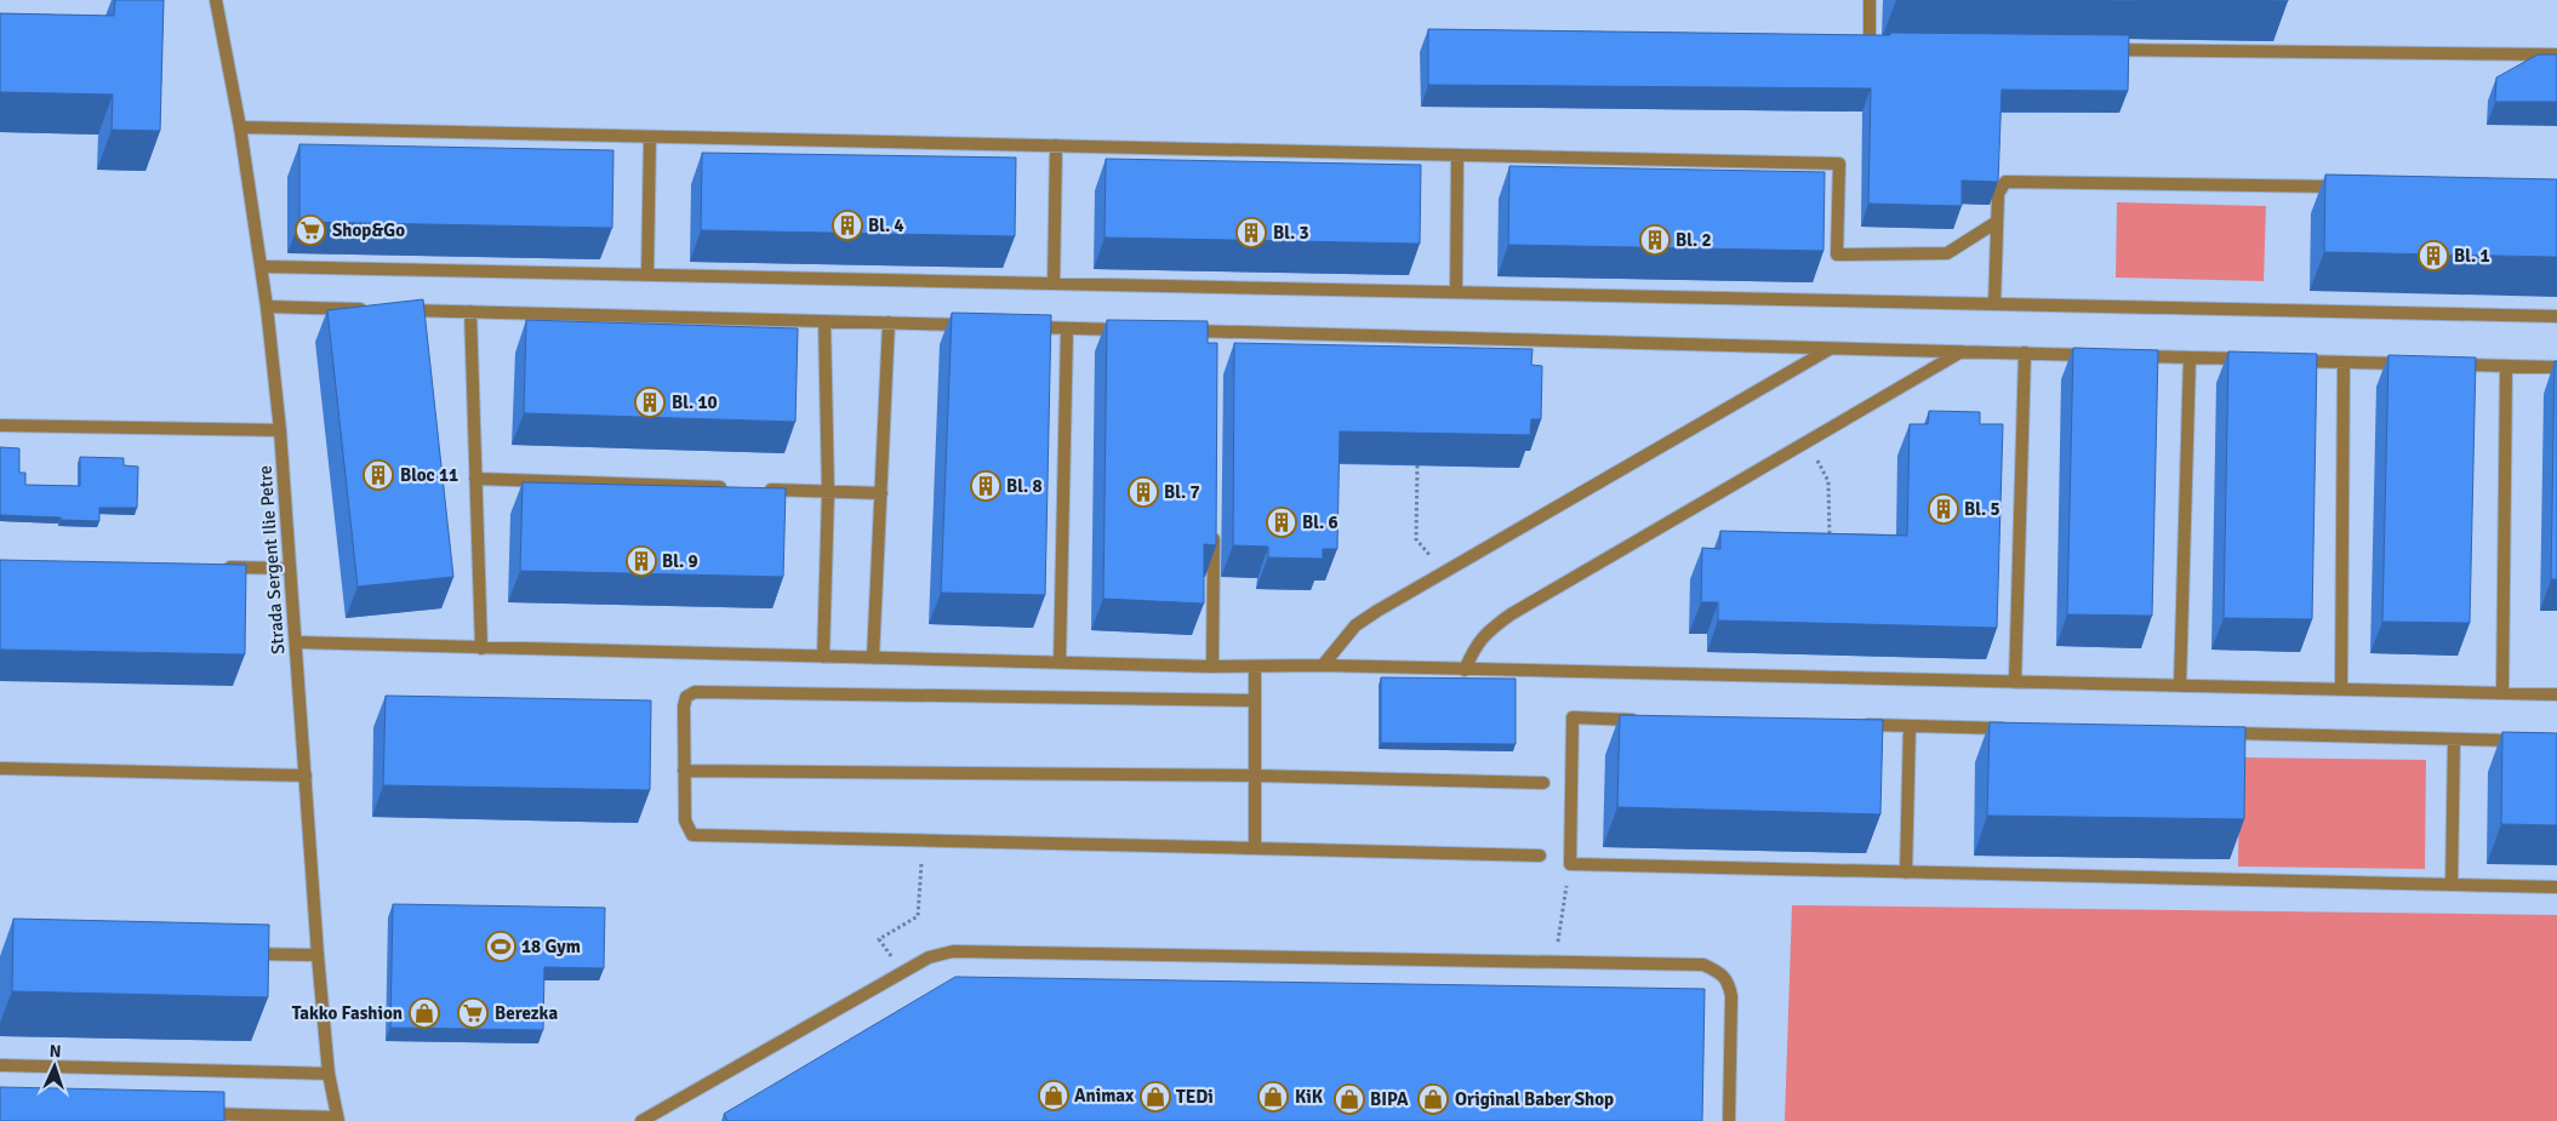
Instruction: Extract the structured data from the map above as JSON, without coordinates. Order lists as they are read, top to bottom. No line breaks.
{"streets":{"street":["Strada Sergent Ilie Petre"]},"places":{"building":["Bl. 4","Bl. 3","Bl. 2","Bl. 1","Bl. 10","Bloc 11","Bl. 8","Bl. 7","Bl. 5","Bl. 6","Bl. 9"],"supermarket":["Shop&Go","Berezka"],"sports":["18 Gym"],"shop":["Takko Fashion","Animax","TEDi","KiK","BIPA","Original Baber Shop"]},"north":"top"}
